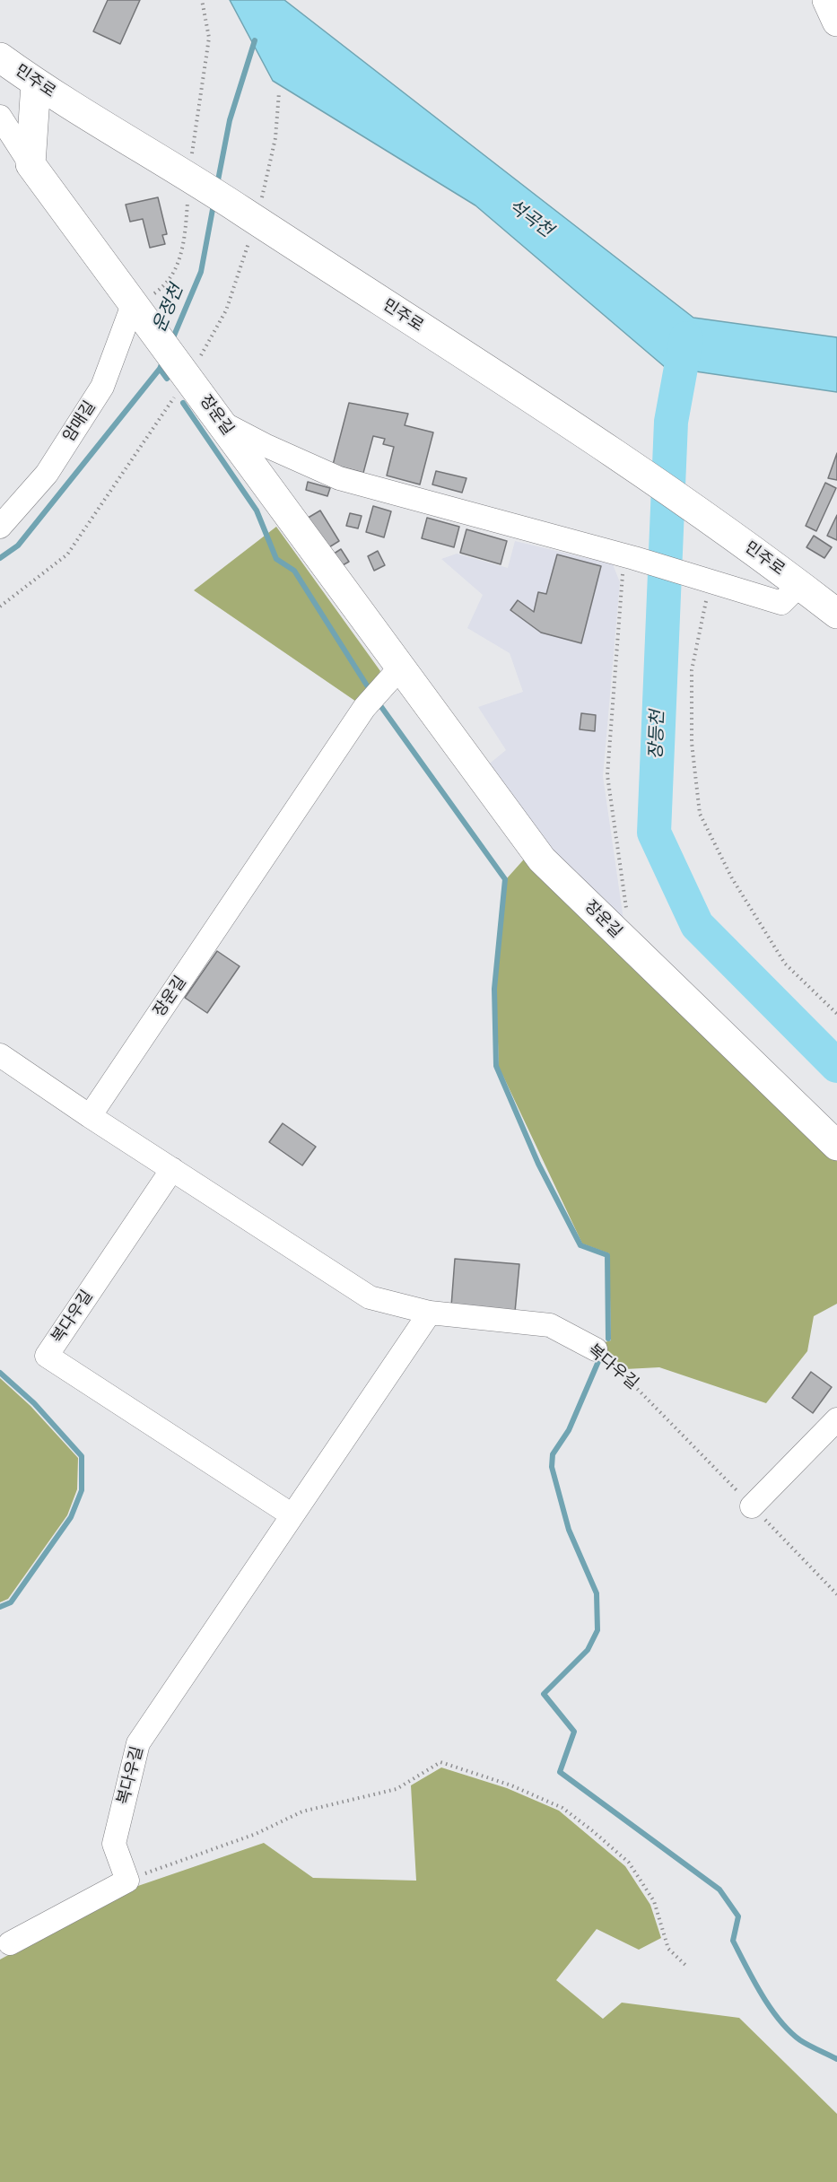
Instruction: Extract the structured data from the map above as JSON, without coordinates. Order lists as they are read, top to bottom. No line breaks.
{"streets":{"main road":["민주로","장운길"],"street":["암매길","복다우길"]},"crossings":[["민주로","장운길"],["장운길","암매길"],["장운길","복다우길"]],"water":["석곡천","운정천","장등천"]}
